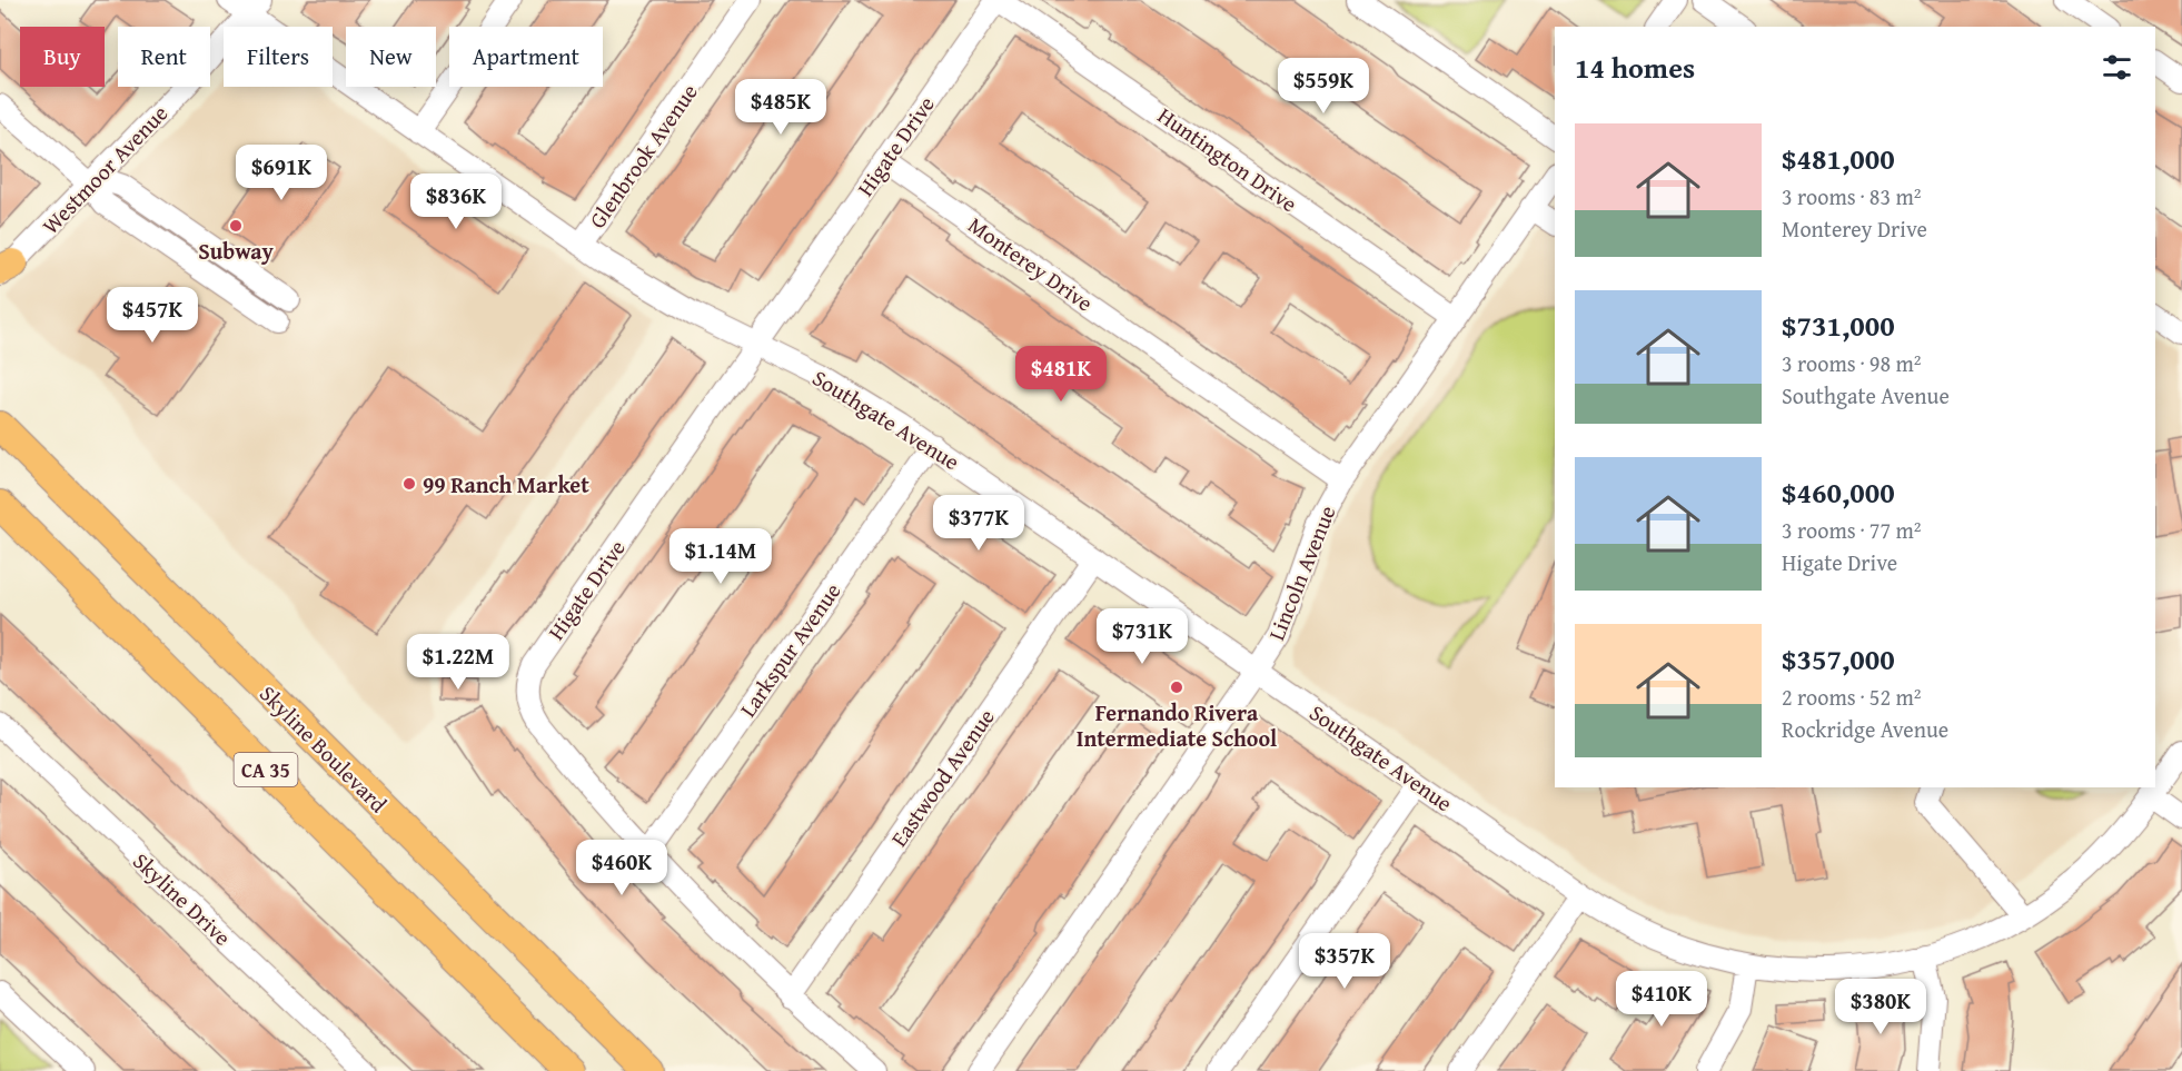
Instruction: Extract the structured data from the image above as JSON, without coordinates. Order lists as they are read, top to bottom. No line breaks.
{"streets":{"main road":["Skyline Boulevard","CA 35"],"street":["Higate Drive","Glenbrook Avenue","Huntington Drive","Westmoor Avenue","Monterey Drive","Southgate Avenue","Lincoln Avenue","Larkspur Avenue","Eastwood Avenue","Skyline Drive"]},"crossings":[["Higate Drive","Huntington Drive"],["Higate Drive","Monterey Drive"],["Higate Drive","Southgate Avenue"],["Higate Drive","Larkspur Avenue"],["Higate Drive","Eastwood Avenue"],["Glenbrook Avenue","Southgate Avenue"],["Huntington Drive","Lincoln Avenue"],["Westmoor Avenue","Southgate Avenue"],["Monterey Drive","Lincoln Avenue"],["Southgate Avenue","Lincoln Avenue"],["Southgate Avenue","Larkspur Avenue"],["Southgate Avenue","Eastwood Avenue"]],"places":["Subway","99 Ranch Market","Fernando Rivera Intermediate School"],"page":{"chip":["Buy","Rent","Filters","New","Apartment"],"heading":"14 homes","price":["$559K","$485K","$691K","$836K","$457K","$481K","$377K","$1.14M","$731K","$1.22M","$460K","$357K","$410K","$380K"],"list":[{"name":"$481,000","note":"3 rooms · 83 m² · Monterey Drive"},{"name":"$731,000","note":"3 rooms · 98 m² · Southgate Avenue"},{"name":"$460,000","note":"3 rooms · 77 m² · Higate Drive"},{"name":"$357,000","note":"2 rooms · 52 m² · Rockridge Avenue"}]}}
